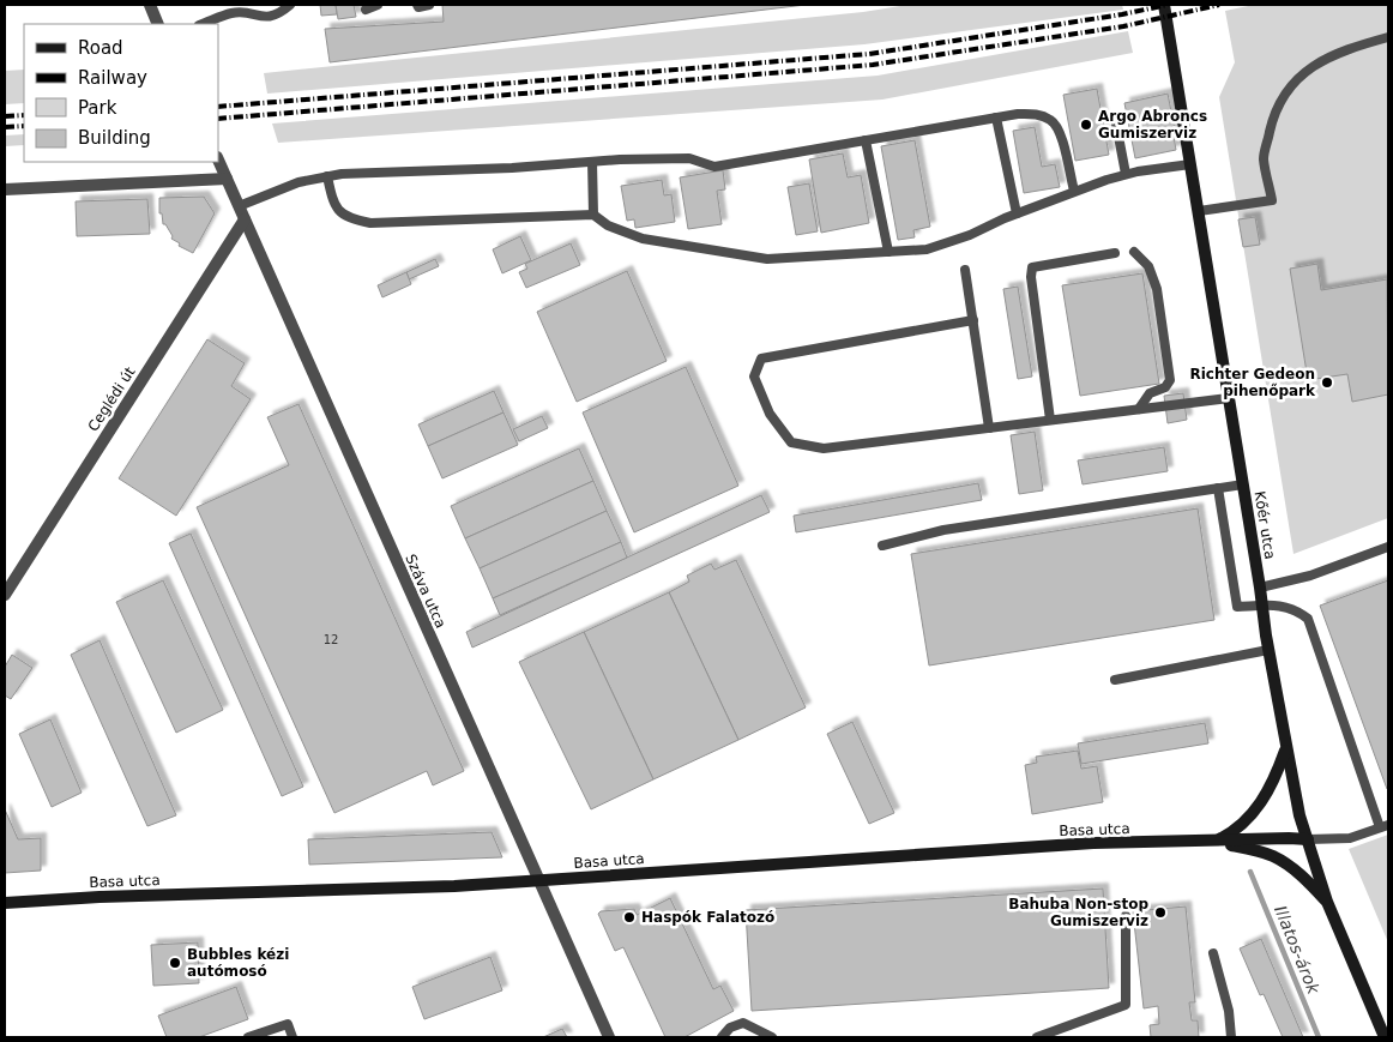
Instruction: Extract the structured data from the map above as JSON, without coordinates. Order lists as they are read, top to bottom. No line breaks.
{"streets":{"street":["Ceglédi út","Kőér utca","Száva utca","Basa utca"]},"crossings":[["Ceglédi út","Száva utca"],["Kőér utca","Basa utca"],["Száva utca","Basa utca"]],"water":["Illatos-árok"],"places":["Argo Abroncs Gumiszerviz","Richter Gedeon pihenőpark","Bahuba Non-stop Gumiszerviz","Haspók Falatozó","Bubbles kézi autómosó"],"house_numbers":["12"],"legend":["Road","Railway","Park","Building"]}
